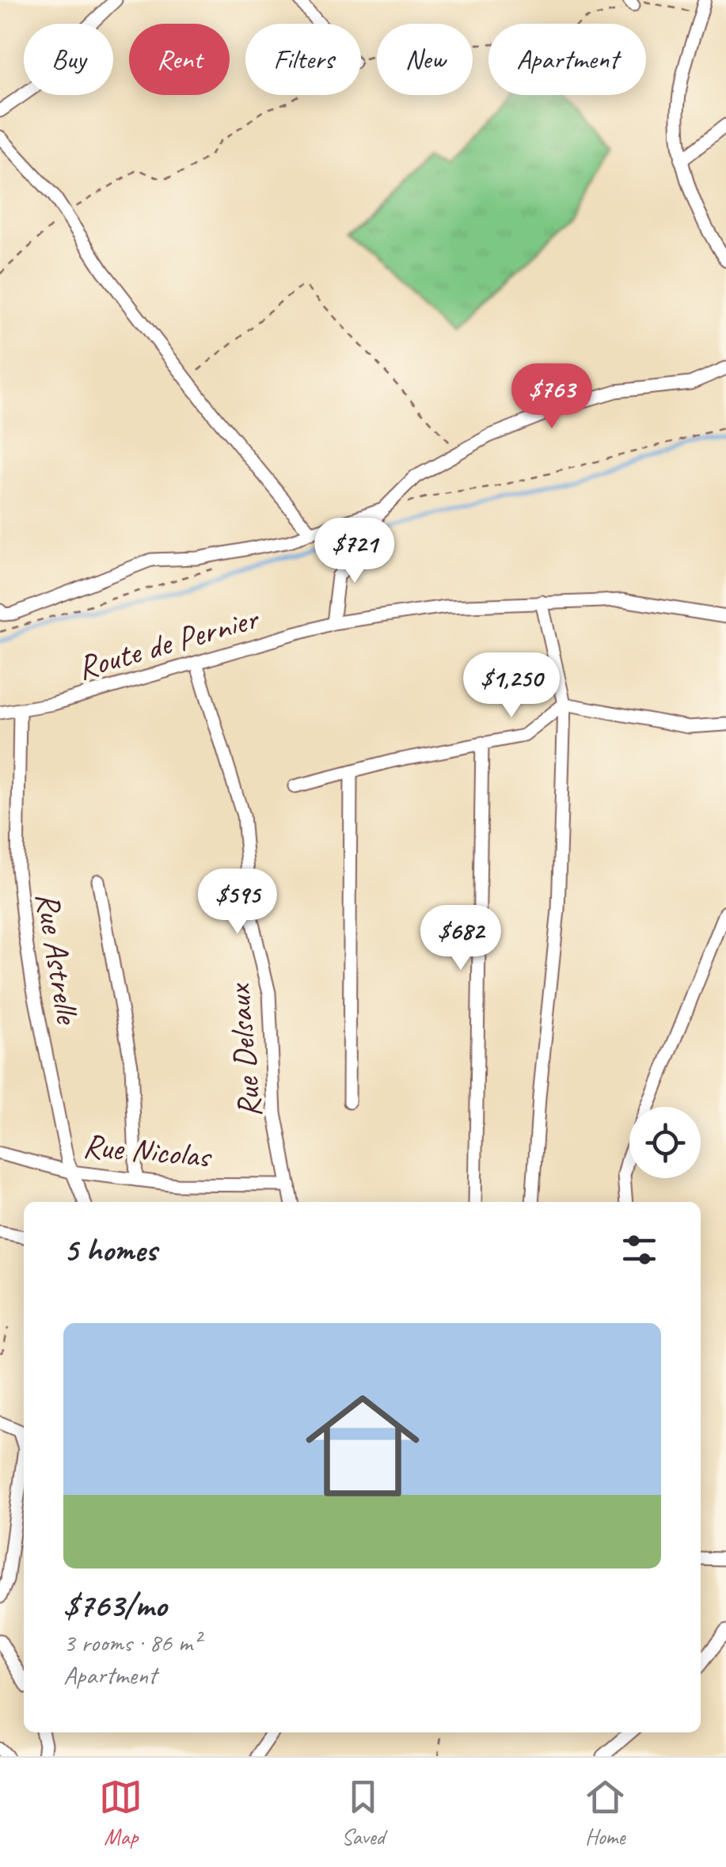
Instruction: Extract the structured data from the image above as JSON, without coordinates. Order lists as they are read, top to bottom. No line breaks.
{"streets":{"street":["Route de Pernier","Rue Astrelle","Rue Delsaux","Rue Nicolas"]},"crossings":[["Route de Pernier","Rue Astrelle"],["Route de Pernier","Rue Delsaux"],["Rue Astrelle","Rue Nicolas"],["Rue Delsaux","Rue Nicolas"]],"page":{"chip":["Buy","Rent","Filters","New","Apartment"],"price":["$763","$721","$1,250","$595","$682"],"heading":"5 homes","list":[{"name":"$763/mo","note":"3 rooms · 86 m² · Apartment"}],"tabs":["Map","Saved","Home"]}}
